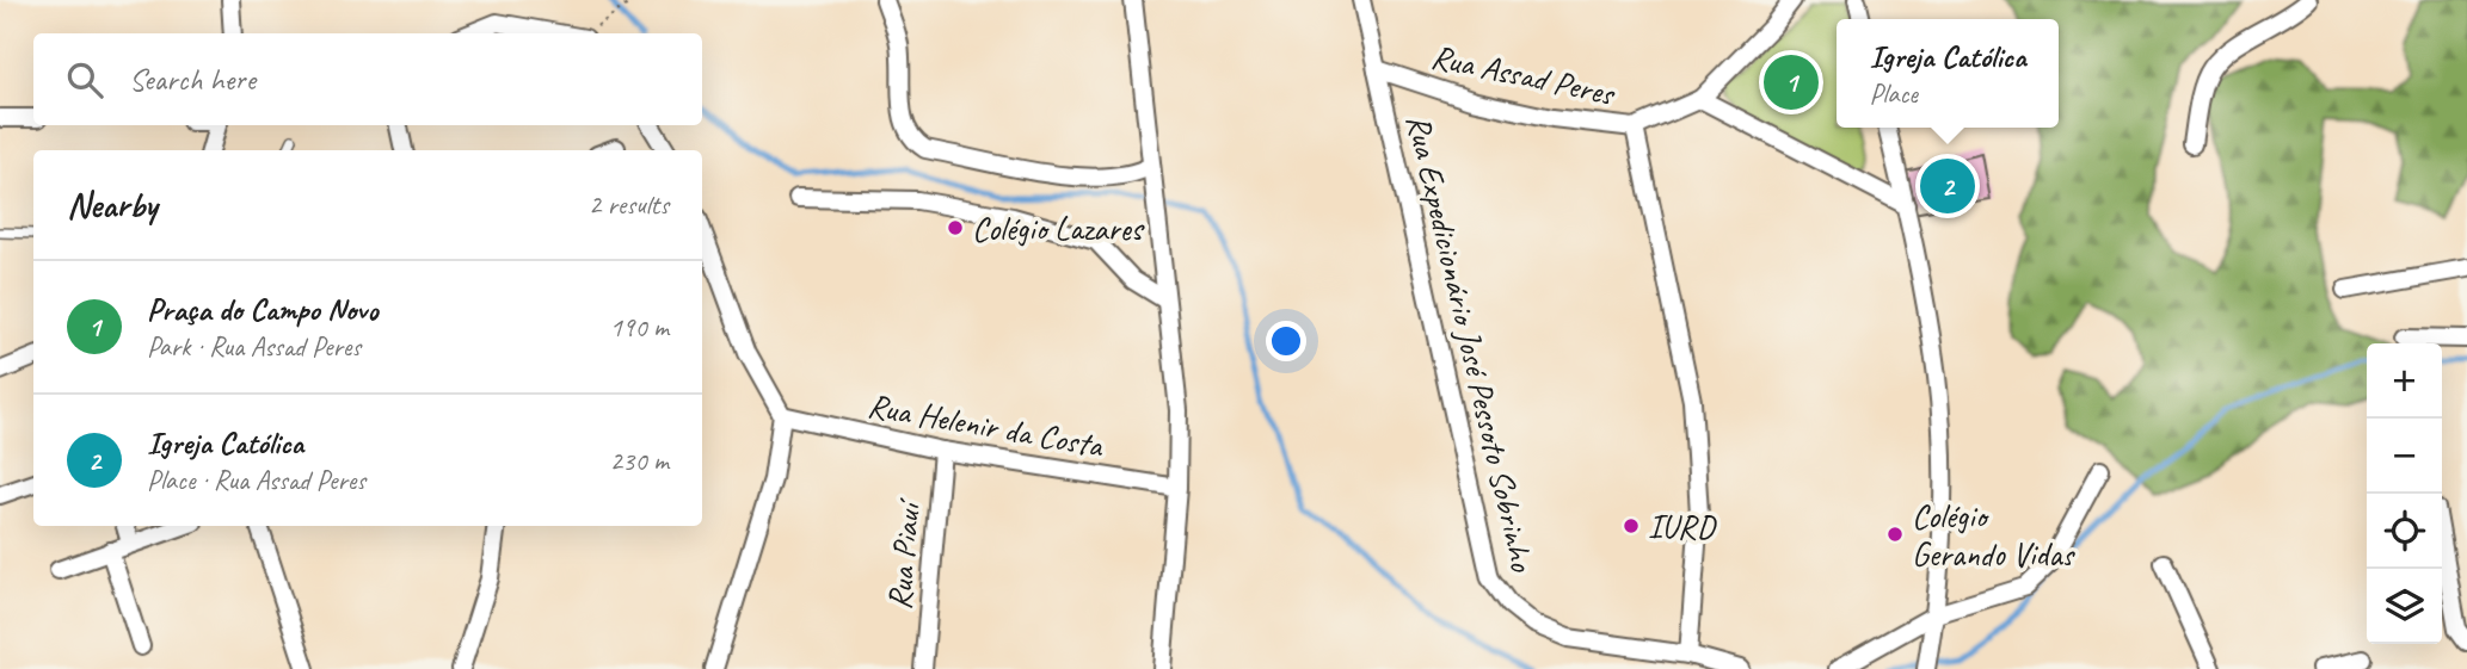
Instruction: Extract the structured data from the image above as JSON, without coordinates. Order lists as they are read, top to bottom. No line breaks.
{"streets":{"street":["Rua Assad Peres","Rua Expedicionário José Pessoto Sobrinho","Rua Helenir da Costa","Rua Piauí"]},"crossings":[["Rua Assad Peres","Rua Expedicionário José Pessoto Sobrinho"],["Rua Helenir da Costa","Rua Piauí"]],"places":["Colégio Lazares","IURD","Colégio Gerando Vidas"],"page":{"popup":["Igreja Católica","Place"],"search":"Search here","pins":["1","2"],"heading":["Nearby","2 results"],"list":[{"mark":"1","name":"Praça do Campo Novo","note":"Park · Rua Assad Peres","value":"190 m"},{"mark":"2","name":"Igreja Católica","note":"Place · Rua Assad Peres","value":"230 m"}],"map_buttons":["+","−"]}}
